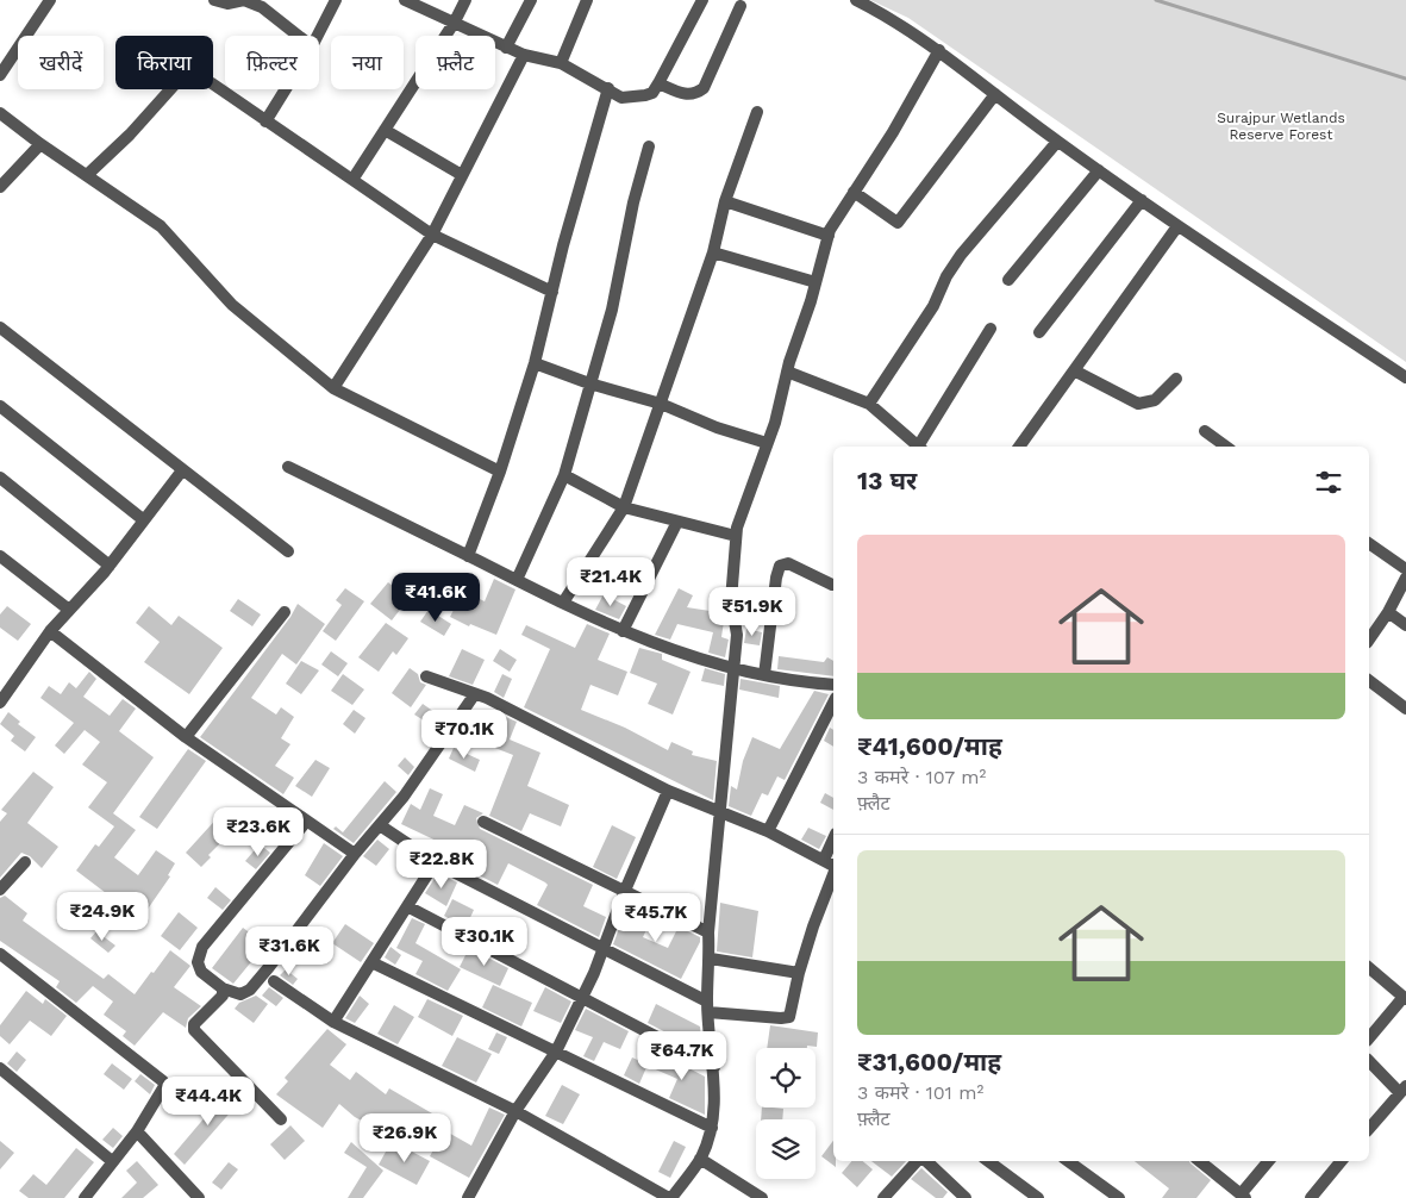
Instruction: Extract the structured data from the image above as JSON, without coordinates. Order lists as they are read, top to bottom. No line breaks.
{"parks":["Surajpur Wetlands Reserve Forest"],"page":{"chip":["खरीदें","किराया","फ़िल्टर","नया","फ़्लैट"],"heading":"13 घर","list":[{"name":"₹41,600/माह","note":"3 कमरे · 107 m² · फ़्लैट"},{"name":"₹31,600/माह","note":"3 कमरे · 101 m² · फ़्लैट"}],"price":["₹21.4K","₹41.6K","₹51.9K","₹70.1K","₹23.6K","₹22.8K","₹24.9K","₹45.7K","₹30.1K","₹31.6K","₹64.7K","₹44.4K","₹26.9K"]}}
